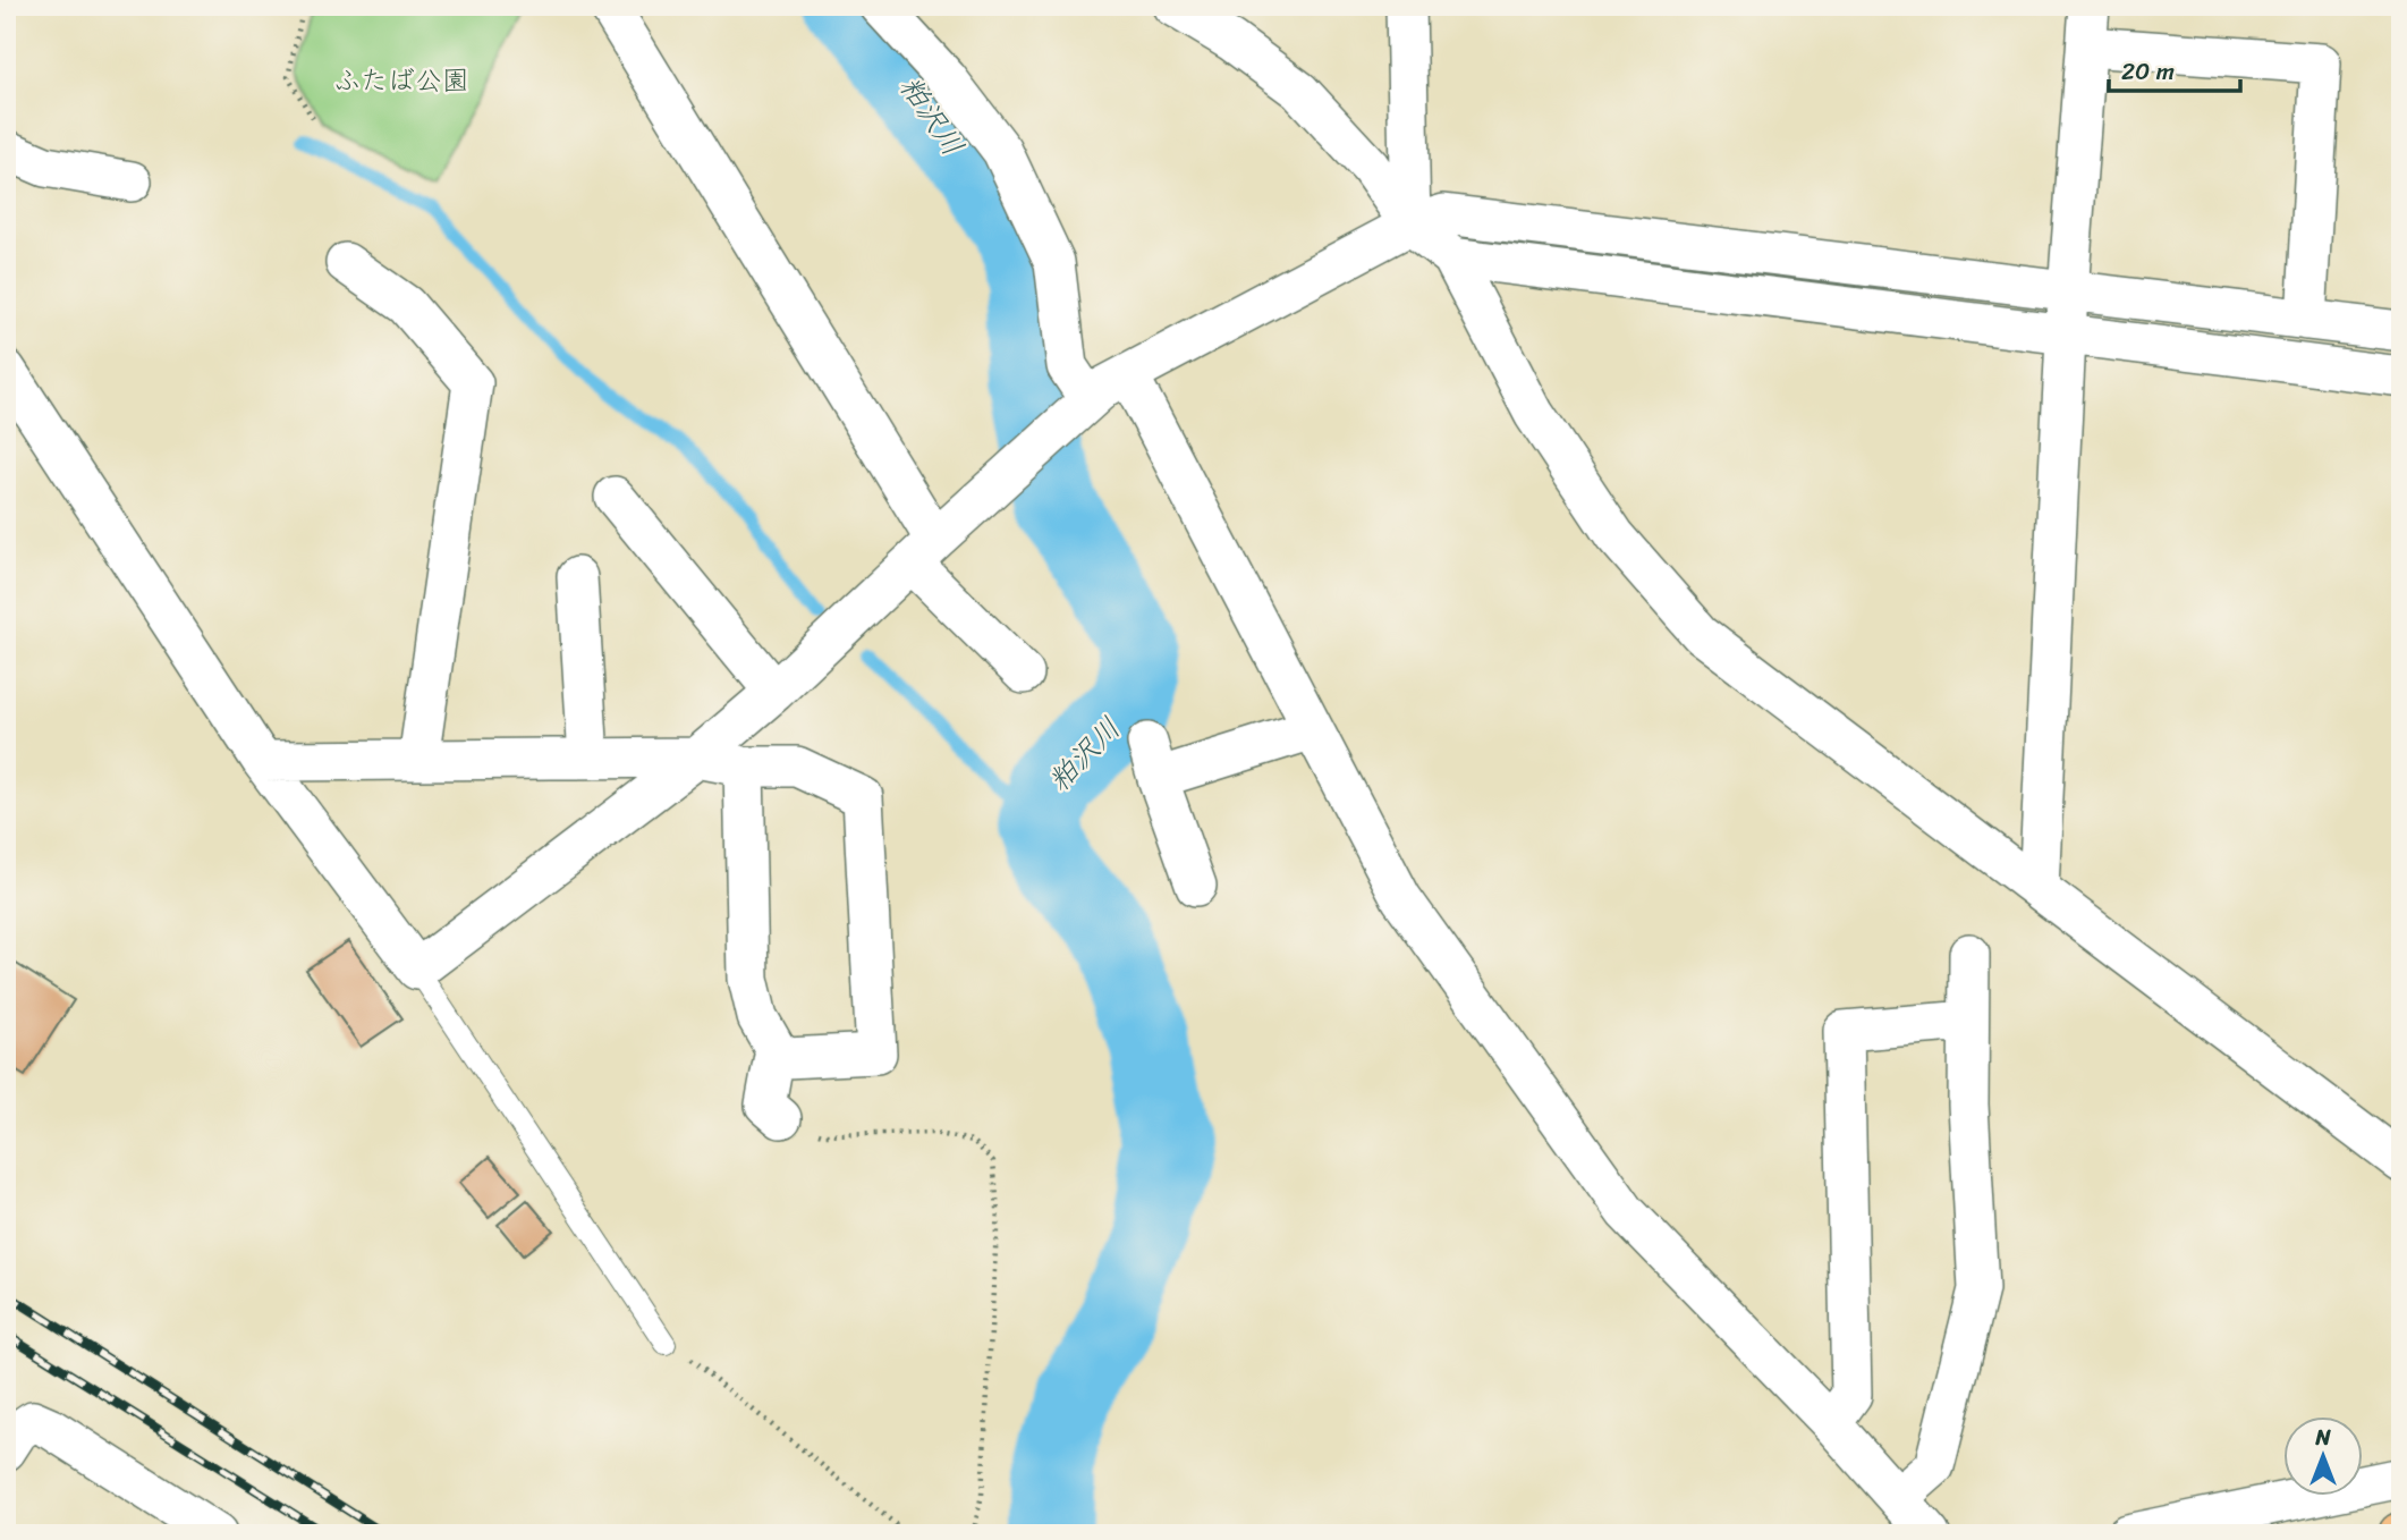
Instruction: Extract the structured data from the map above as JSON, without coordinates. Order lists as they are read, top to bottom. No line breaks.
{"water":["粕沢川"],"parks":["ふたば公園"],"scale_bar":"20 m","north":"top"}
